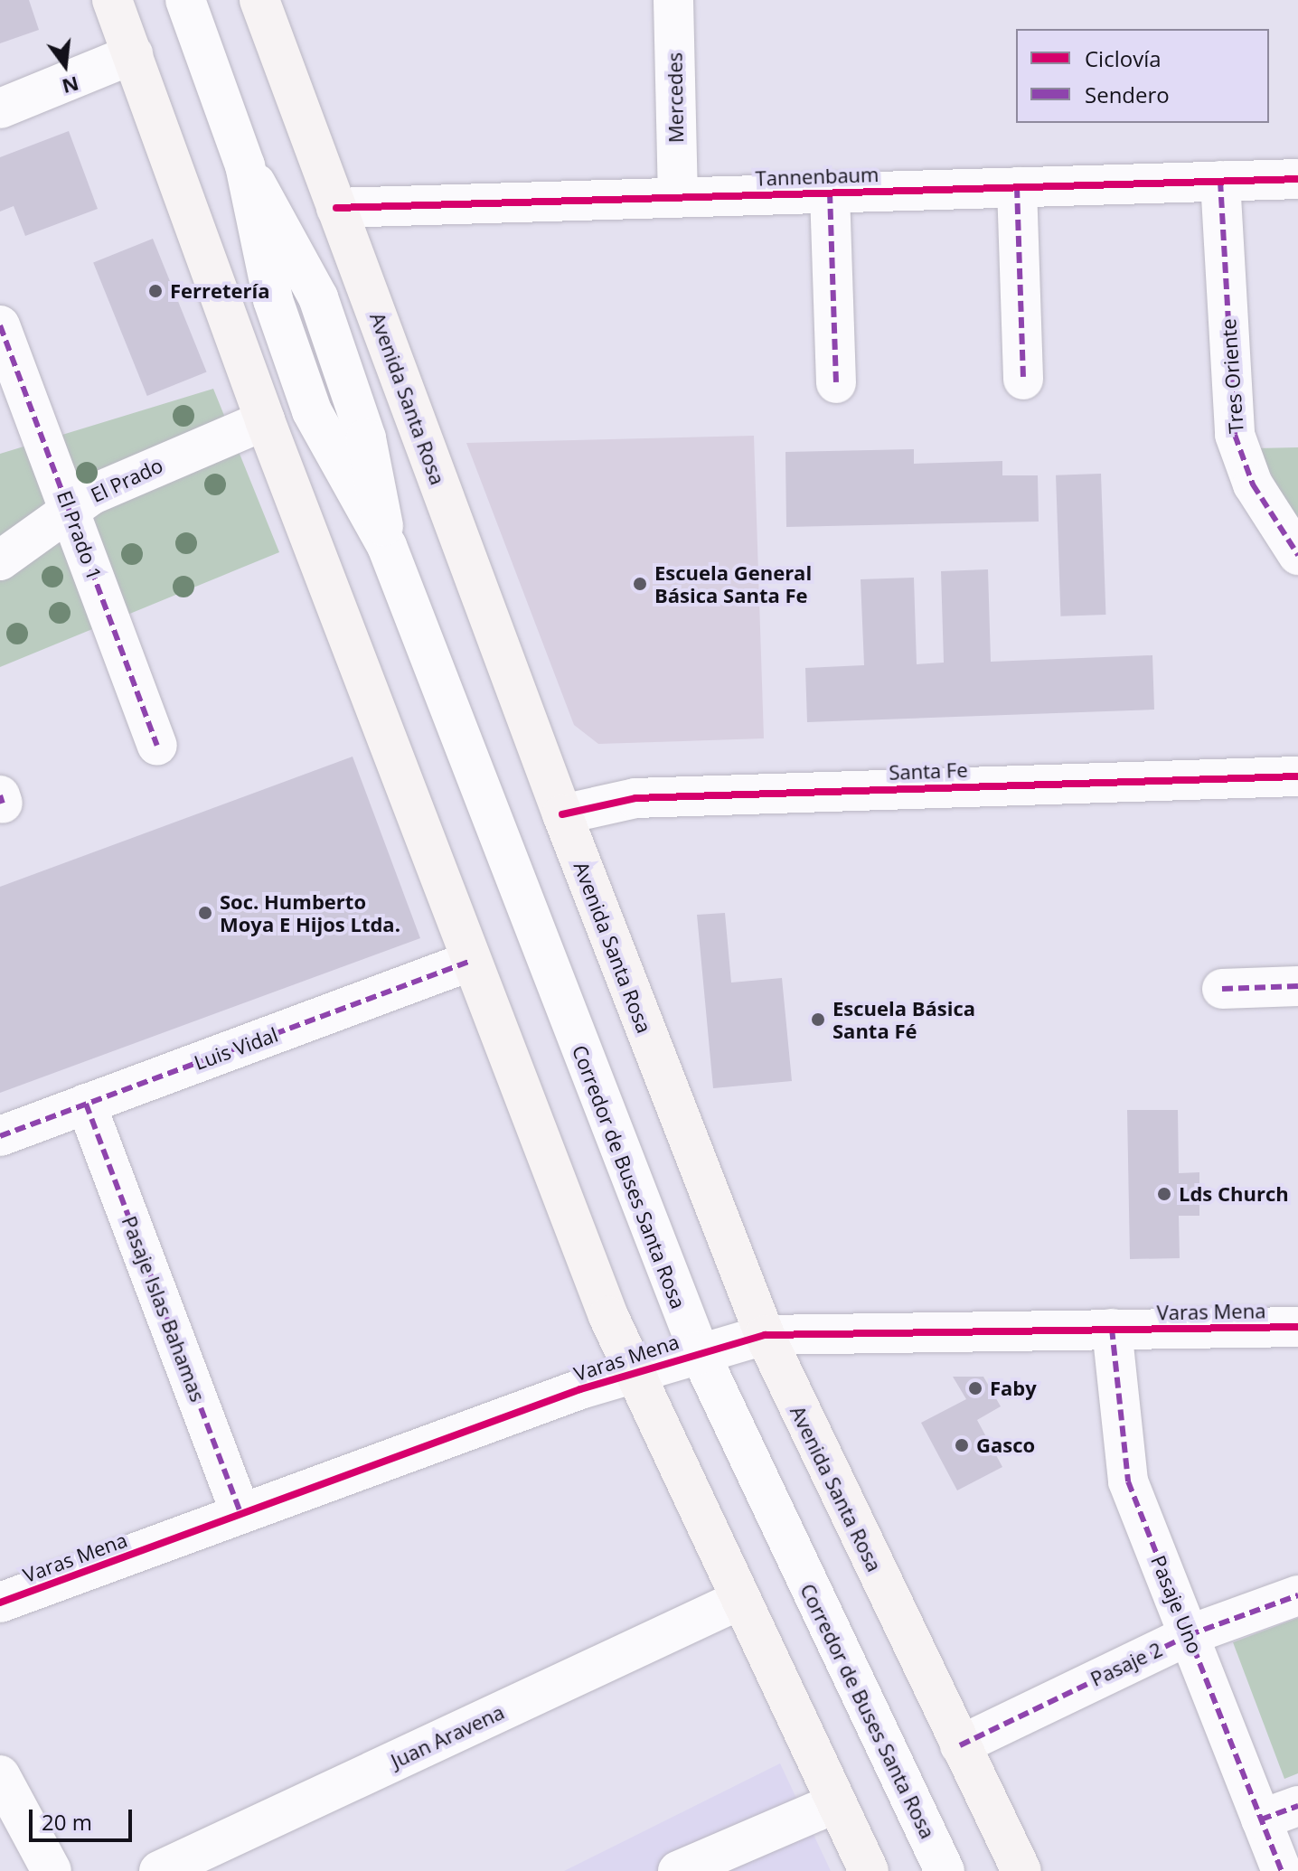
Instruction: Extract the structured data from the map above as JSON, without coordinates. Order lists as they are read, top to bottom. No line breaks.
{"streets":{"main road":["Avenida Santa Rosa"],"street":["Mercedes","Tannenbaum","Tres Oriente","El Prado","El Prado 1","Santa Fe","Luis Vidal","Corredor de Buses Santa Rosa","Pasaje Islas Bahamas","Varas Mena","Pasaje Uno","Pasaje 2","Juan Aravena"]},"crossings":[["Mercedes","Tannenbaum"],["Tannenbaum","Tres Oriente"],["Tannenbaum","Avenida Santa Rosa"],["Avenida Santa Rosa","Santa Fe"],["Avenida Santa Rosa","Varas Mena"],["Avenida Santa Rosa","Pasaje 2"],["El Prado","El Prado 1"],["Luis Vidal","Pasaje Islas Bahamas"],["Corredor de Buses Santa Rosa","Varas Mena"],["Pasaje Islas Bahamas","Varas Mena"],["Varas Mena","Pasaje Uno"],["Pasaje Uno","Pasaje 2"]],"places":["Ferretería","Escuela General Básica Santa Fe","Soc. Humberto Moya E Hijos Ltda.","Escuela Básica Santa Fé","Lds Church","Faby","Gasco"],"legend":["Ciclovía","Sendero"],"scale_bar":"20 m","north":"bottom"}
